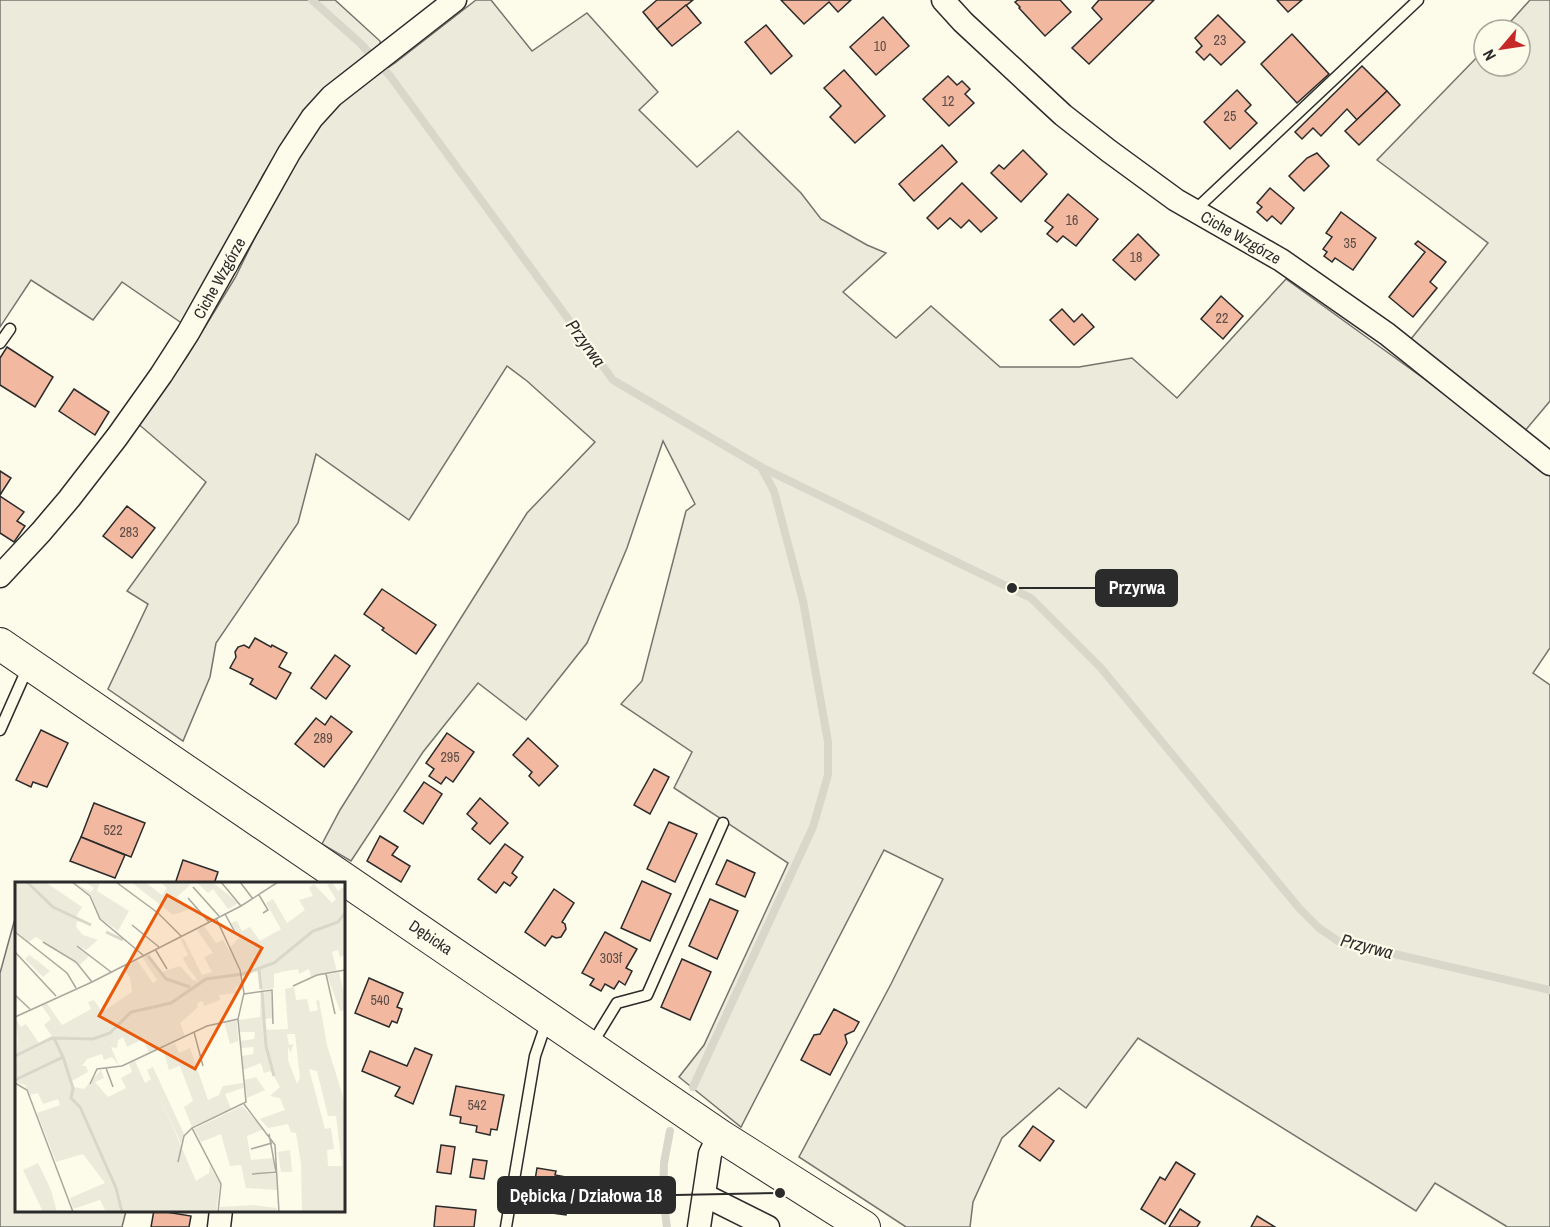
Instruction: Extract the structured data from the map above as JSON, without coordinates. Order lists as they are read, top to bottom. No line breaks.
{"streets":{"street":["Ciche Wzgórze","Dębicka"]},"water":["Przyrwa"],"places":["Przyrwa","Dębicka / Działowa 18"],"house_numbers":["23","10","12","25","16","35","18","22","283","289","295","522","303f","540","542"],"north":"bottom left"}
